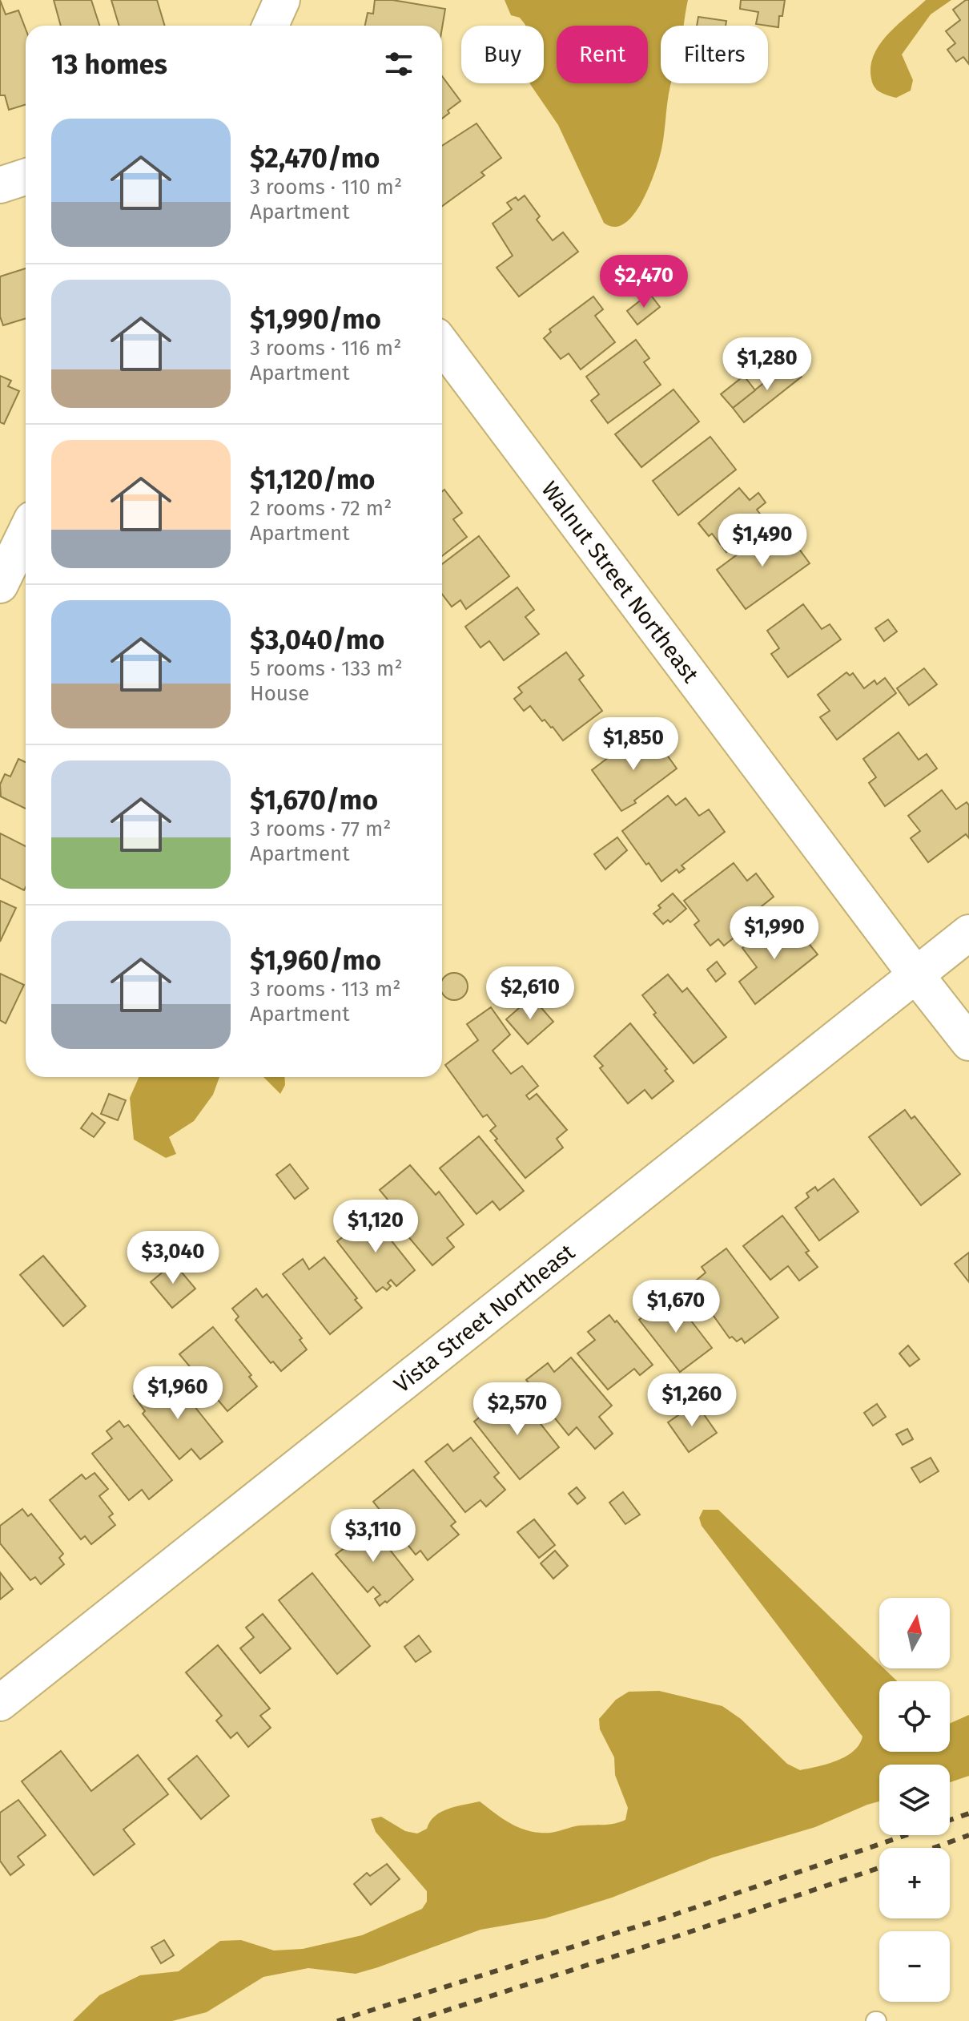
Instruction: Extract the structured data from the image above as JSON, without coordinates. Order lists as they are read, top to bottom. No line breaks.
{"streets":{"street":["Walnut Street Northeast","Vista Street Northeast"]},"crossings":[["Walnut Street Northeast","Vista Street Northeast"]],"north":"top","page":{"chip":["Buy","Rent","Filters"],"heading":"13 homes","list":[{"name":"$2,470/mo","note":"3 rooms · 110 m² · Apartment"},{"name":"$1,990/mo","note":"3 rooms · 116 m² · Apartment"},{"name":"$1,120/mo","note":"2 rooms · 72 m² · Apartment"},{"name":"$3,040/mo","note":"5 rooms · 133 m² · House"},{"name":"$1,670/mo","note":"3 rooms · 77 m² · Apartment"},{"name":"$1,960/mo","note":"3 rooms · 113 m² · Apartment"}],"price":["$2,470","$1,280","$1,490","$1,850","$1,990","$2,610","$1,120","$3,040","$1,670","$1,960","$1,260","$2,570","$3,110"],"map_buttons":["+","−"]}}
